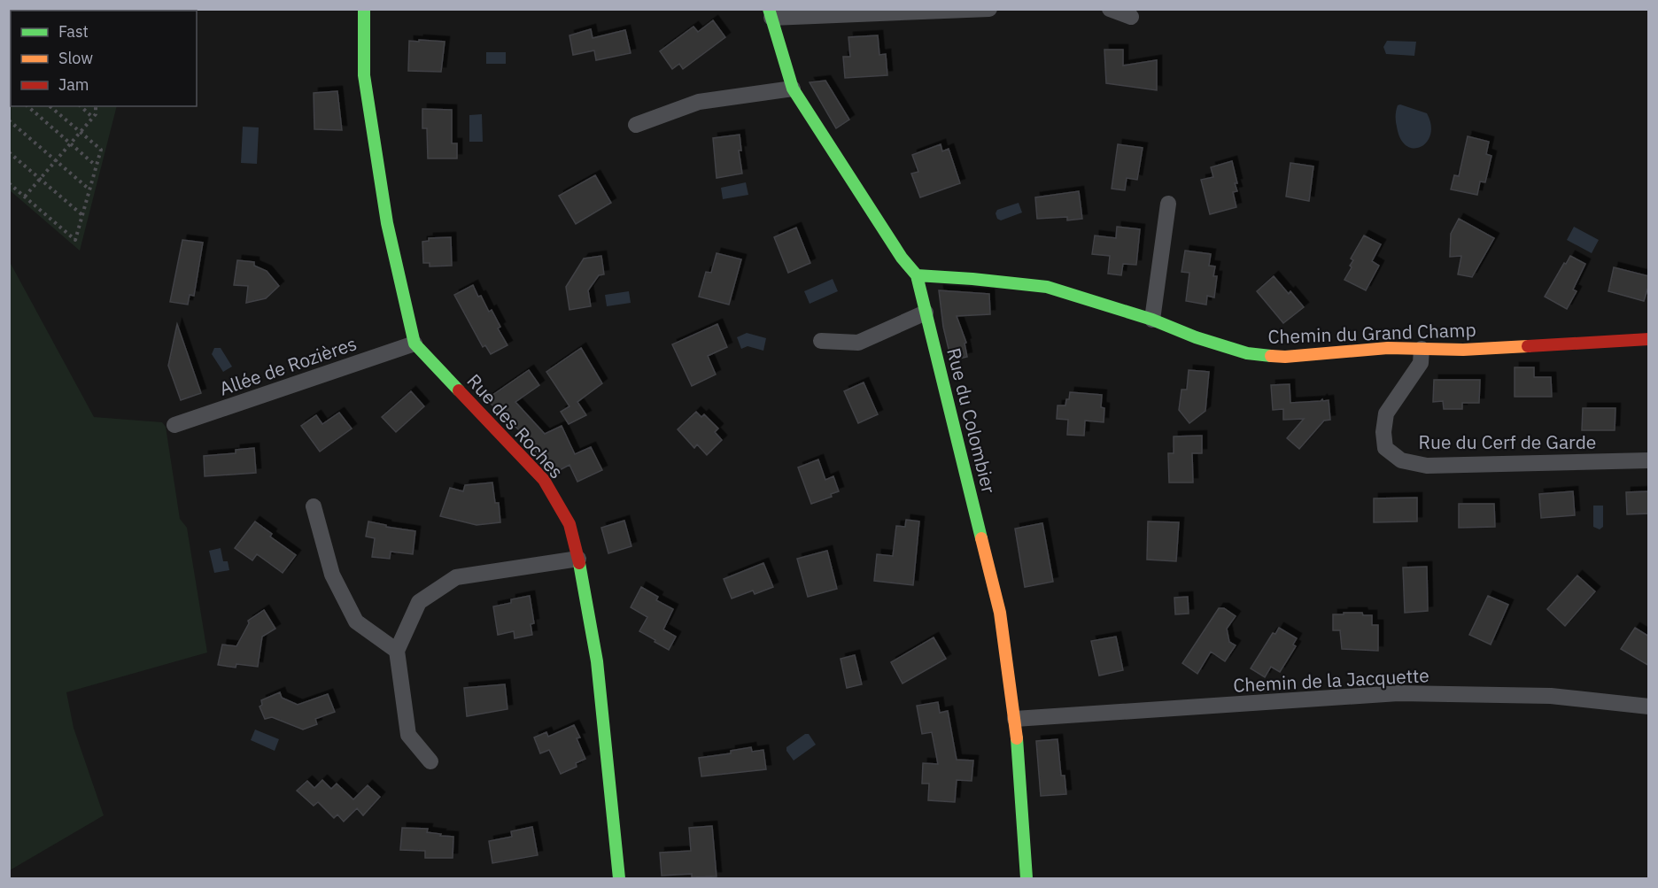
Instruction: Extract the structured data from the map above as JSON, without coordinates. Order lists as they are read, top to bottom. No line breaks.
{"streets":{"street":["Chemin du Grand Champ","Allée de Rozières","Rue du Colombier","Rue des Roches","Rue du Cerf de Garde","Chemin de la Jacquette"]},"crossings":[["Chemin du Grand Champ","Rue du Colombier"],["Chemin du Grand Champ","Rue du Cerf de Garde"],["Allée de Rozières","Rue des Roches"],["Rue du Colombier","Chemin de la Jacquette"]],"legend":["Fast","Slow","Jam"]}
